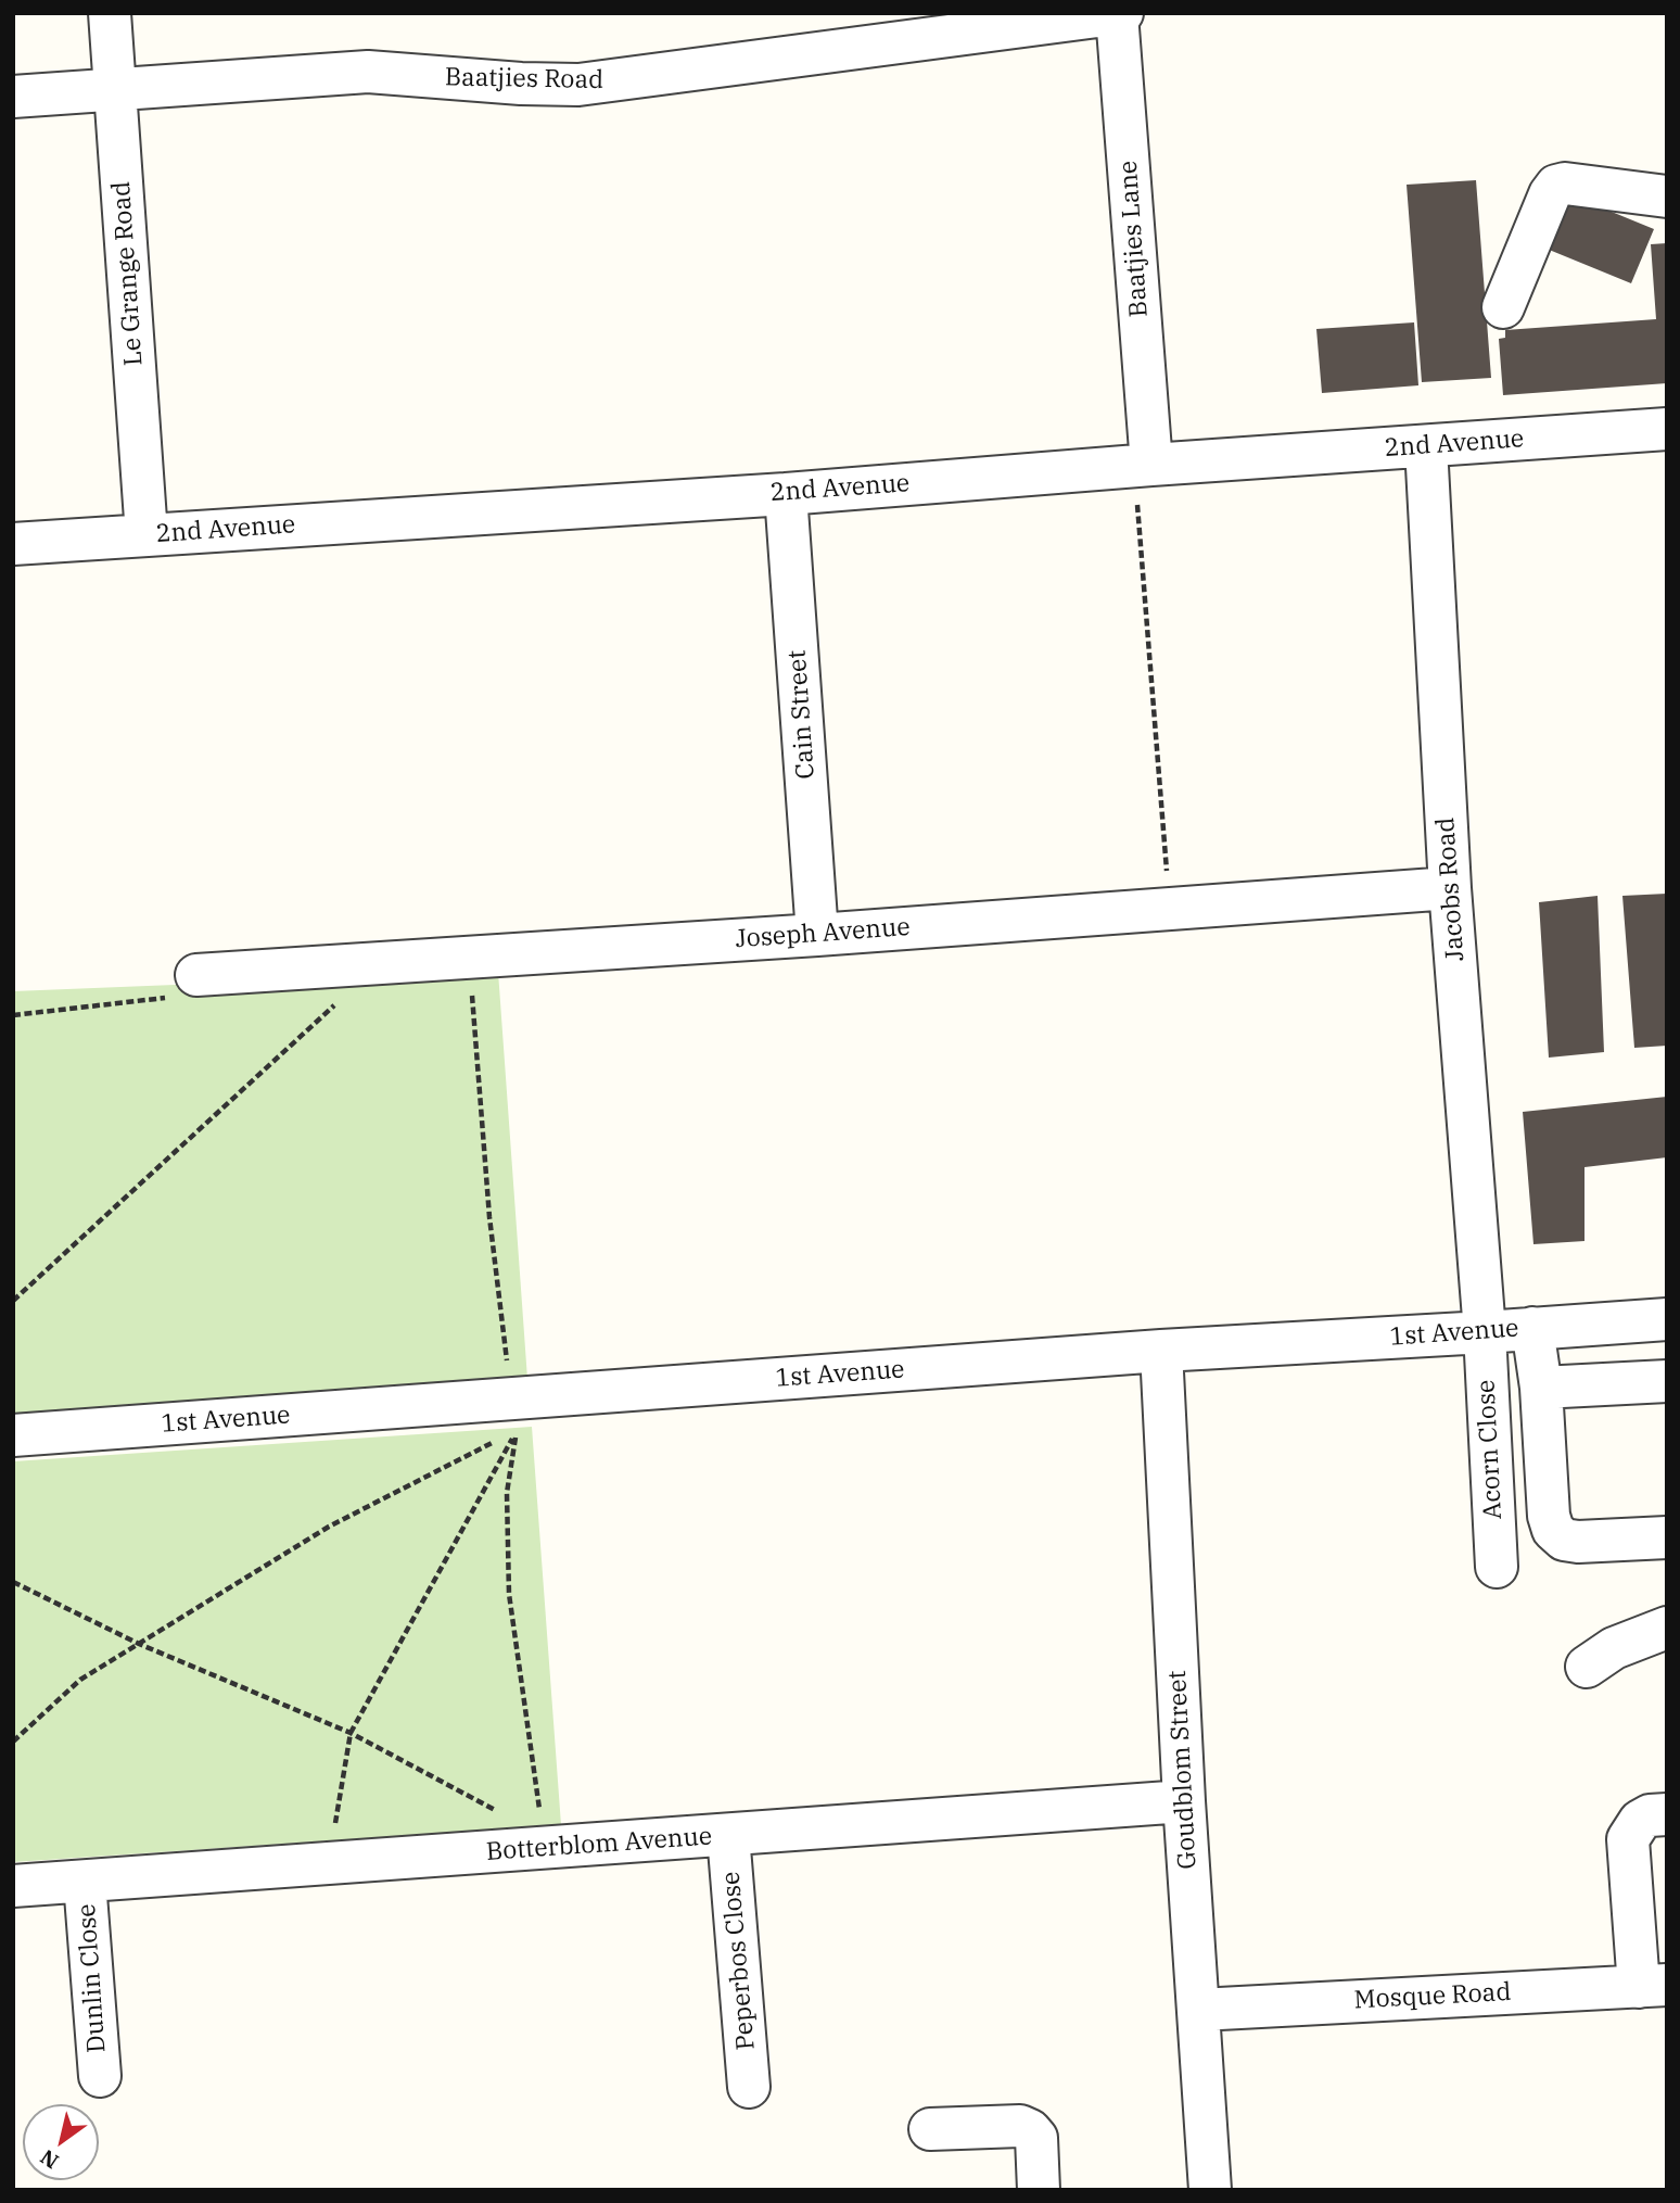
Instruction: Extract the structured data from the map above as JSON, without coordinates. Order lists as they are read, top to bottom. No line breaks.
{"streets":{"street":["Baatjies Road","Baatjies Lane","Le Grange Road","2nd Avenue","Cain Street","Jacobs Road","Joseph Avenue","1st Avenue","Acorn Close","Goudblom Street","Botterblom Avenue","Peperbos Close","Dunlin Close","Mosque Road"]},"crossings":[["Baatjies Road","Baatjies Lane"],["Baatjies Road","Le Grange Road"],["Baatjies Lane","2nd Avenue"],["Le Grange Road","2nd Avenue"],["2nd Avenue","Cain Street"],["2nd Avenue","Jacobs Road"],["Cain Street","Joseph Avenue"],["Jacobs Road","Joseph Avenue"],["Jacobs Road","1st Avenue"],["Jacobs Road","Acorn Close"],["1st Avenue","Acorn Close"],["1st Avenue","Goudblom Street"],["Goudblom Street","Botterblom Avenue"],["Goudblom Street","Mosque Road"],["Botterblom Avenue","Peperbos Close"],["Botterblom Avenue","Dunlin Close"]],"north":"bottom left"}
